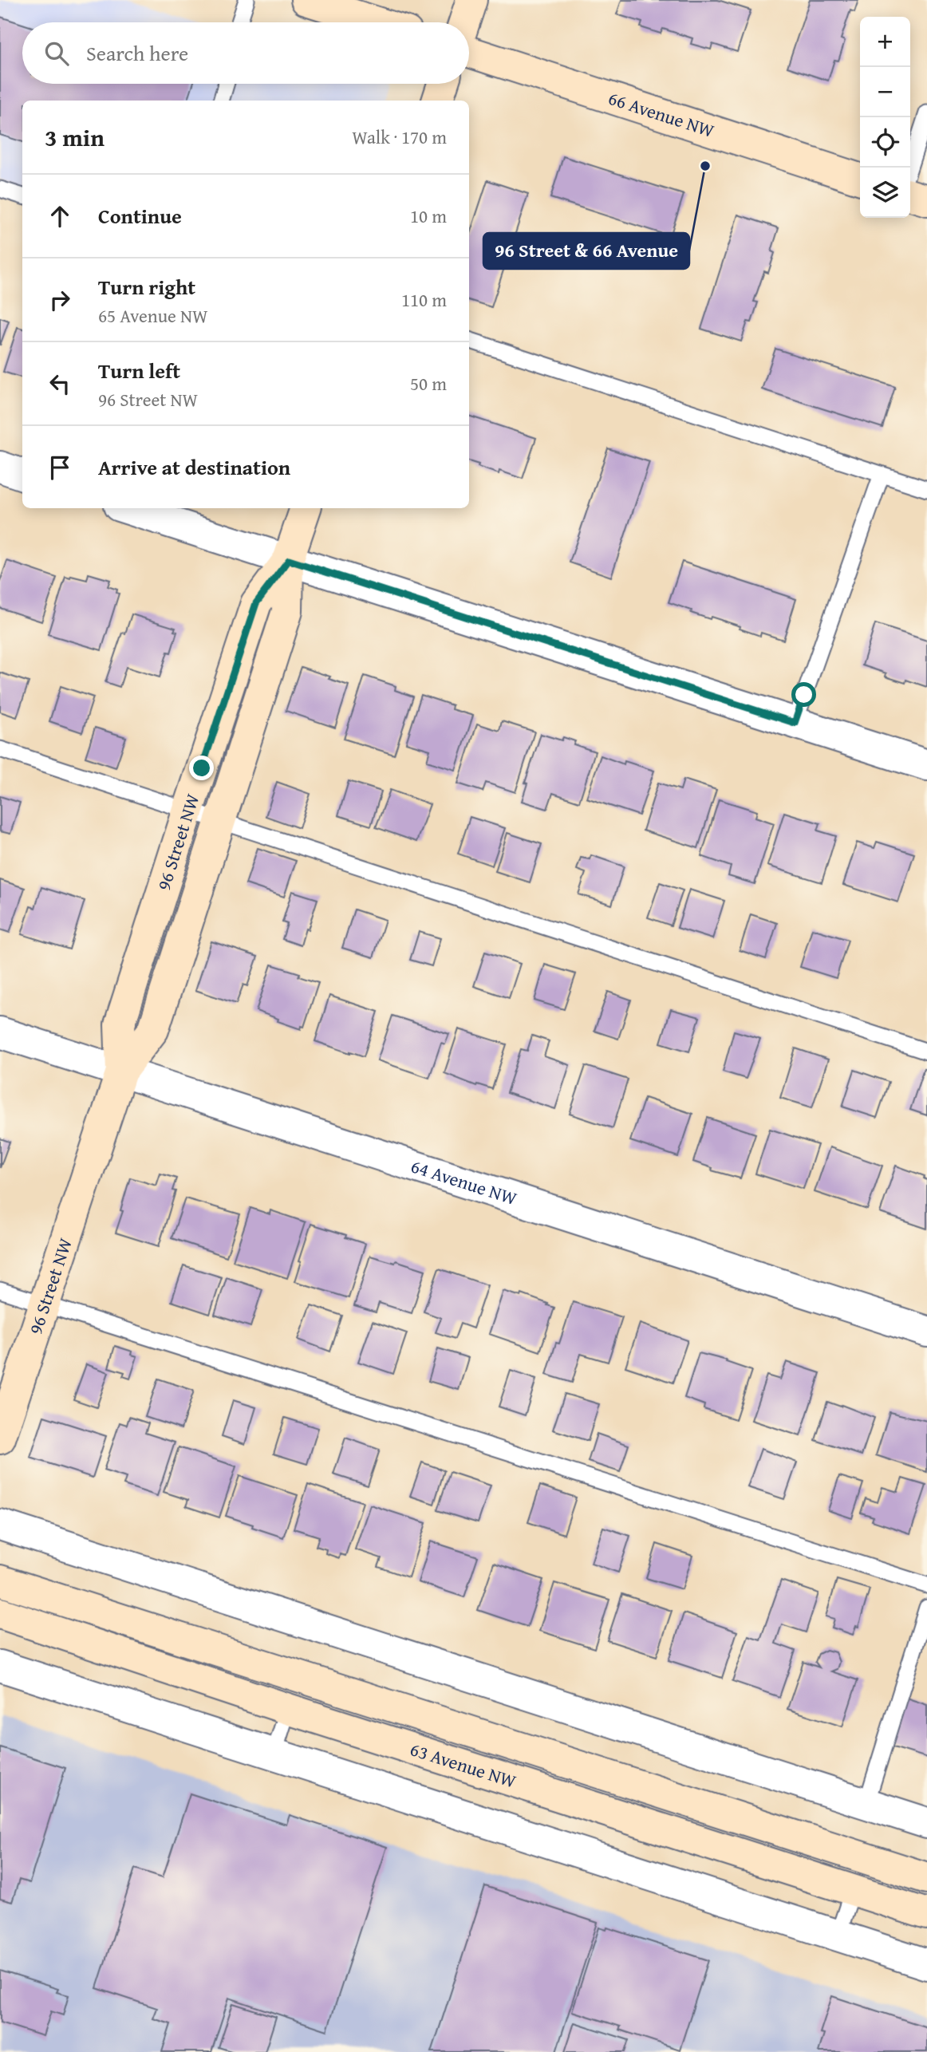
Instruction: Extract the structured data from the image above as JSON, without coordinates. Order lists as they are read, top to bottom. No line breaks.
{"streets":{"street":["66 Avenue NW","96 Street NW","64 Avenue NW","63 Avenue NW"]},"crossings":[["96 Street NW","64 Avenue NW"]],"places":["96 Street & 66 Avenue"],"page":{"map_buttons":["+","−"],"search":"Search here","heading":["3 min","Walk · 170 m"],"list":[["Continue","10 m"],["Turn right","65 Avenue NW","110 m"],["Turn left","96 Street NW","50 m"],"Arrive at destination"]}}
